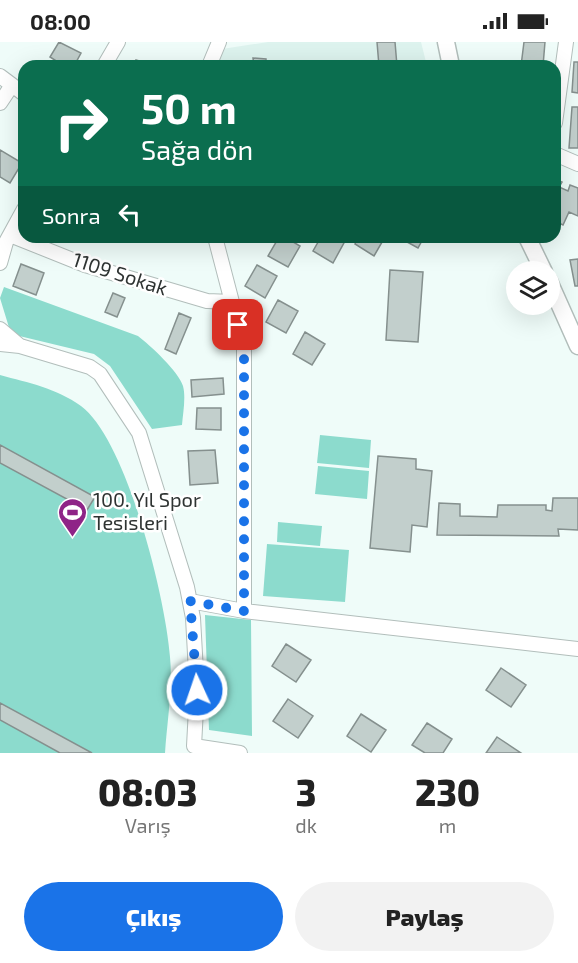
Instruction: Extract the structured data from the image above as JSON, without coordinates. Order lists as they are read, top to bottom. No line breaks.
{"streets":{"street":["1109 Sokak"]},"places":{"sports":["100. Yıl Spor Tesisleri"]},"page":{"status":"08:00","turn":["50 m","Sağa dön"],"then":"Sonra","eta":["08:03","Varış","3","dk","230","m"],"buttons":["Çıkış","Paylaş"]}}
